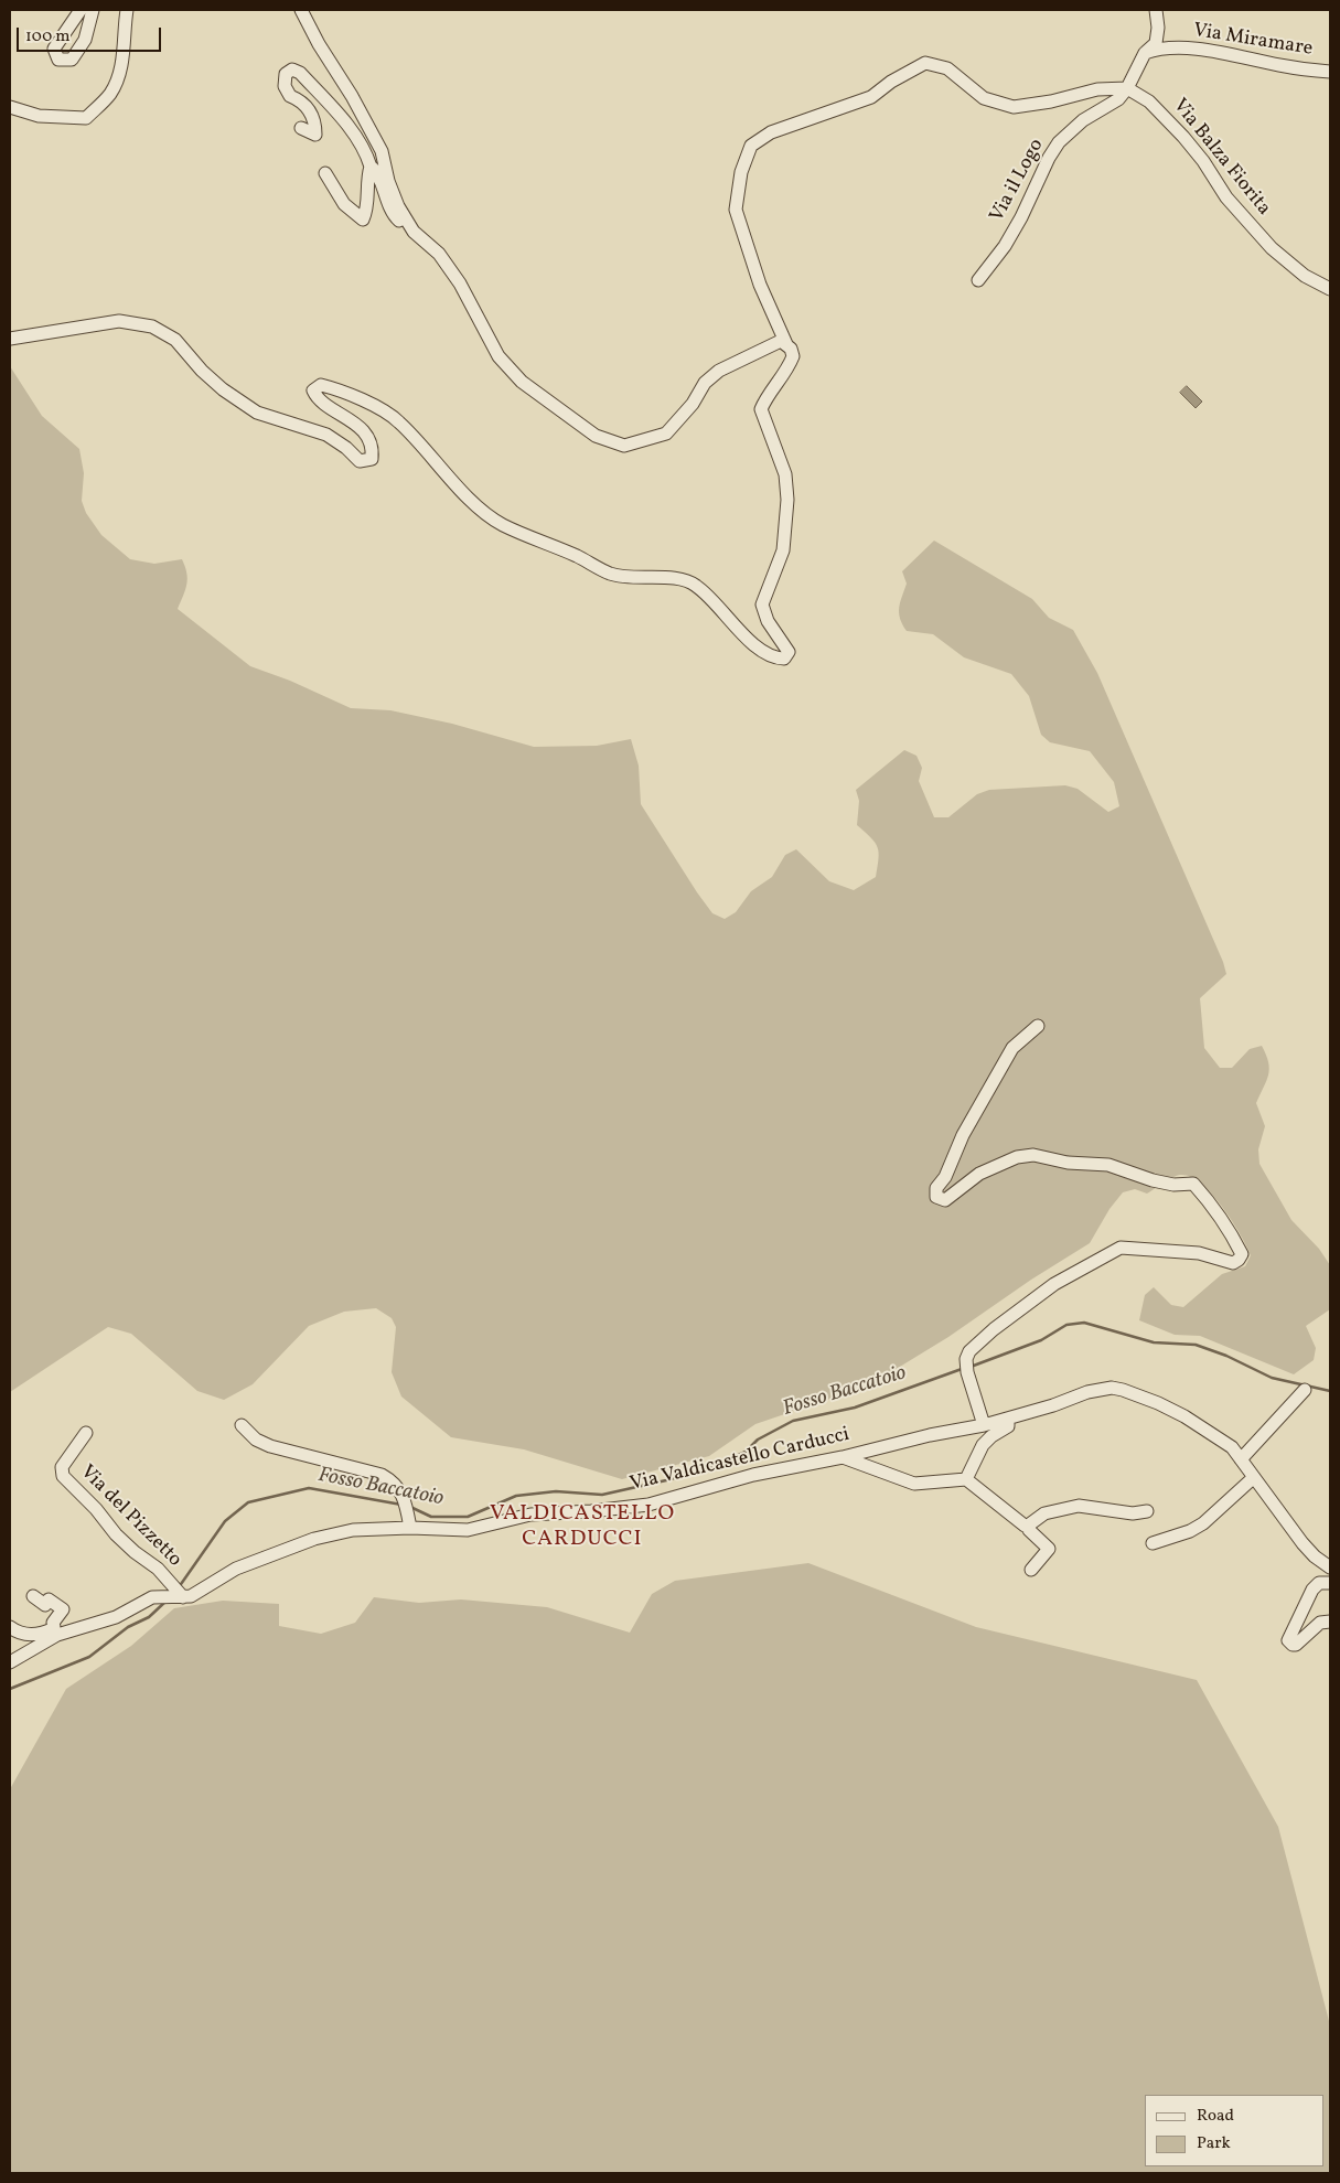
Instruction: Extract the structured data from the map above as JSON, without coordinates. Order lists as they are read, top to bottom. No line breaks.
{"streets":{"street":["Via Miramare","Via Balza Fiorita","Via il Logo","Via Valdicastello Carducci","Via del Pizzetto"]},"crossings":[["Via Balza Fiorita","Via il Logo"],["Via Valdicastello Carducci","Via del Pizzetto"]],"districts":["VALDICASTELLO CARDUCCI"],"water":["Fosso Baccatoio"],"legend":["Road","Park"],"scale_bar":"100 m"}
